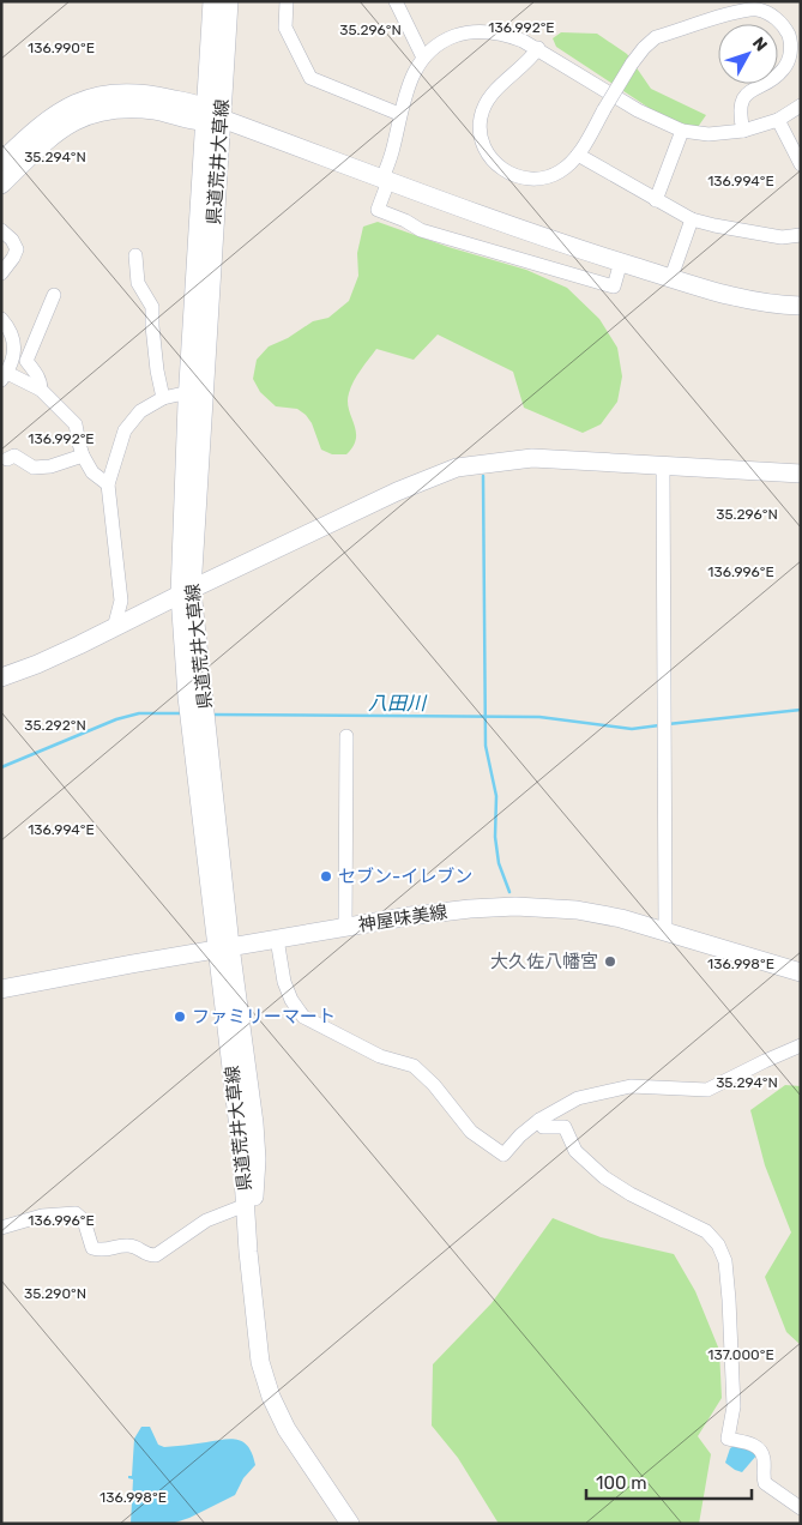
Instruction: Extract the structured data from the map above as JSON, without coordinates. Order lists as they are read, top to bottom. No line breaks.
{"streets":{"main road":["県道荒井大草線","神屋味美線"]},"crossings":[["県道荒井大草線","神屋味美線"]],"water":["八田川"],"places":["セブン-イレブン","大久佐八幡宮","ファミリーマート"],"scale_bar":"100 m","north":"top right","coordinates":["136.992°E","35.296°N","136.990°E","35.294°N","136.994°E","136.996°E","35.292°N","136.998°E","35.290°N","137.000°E"]}
